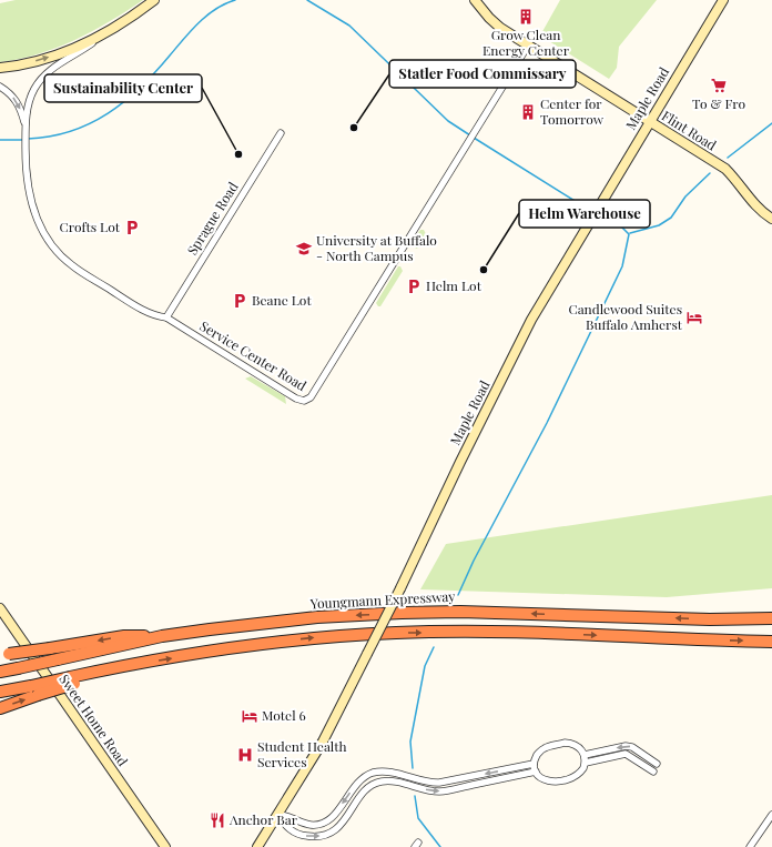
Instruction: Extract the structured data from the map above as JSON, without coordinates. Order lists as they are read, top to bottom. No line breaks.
{"streets":{"highway":["Youngmann Expressway"],"main road":["Maple Road","Flint Road","Sweet Home Road"],"street":["Sprague Road","Service Center Road"]},"crossings":[["Maple Road","Flint Road"],["Flint Road","Service Center Road"],["Sprague Road","Service Center Road"]],"places":{"building":["Grow Clean Energy Center","Center for Tomorrow"],"supermarket":["To & Fro"],"other":["Statler Food Commissary","Sustainability Center","Helm Warehouse"],"parking":["Crofts Lot","Helm Lot","Beane Lot"],"school or university":["University at Buffalo - North Campus"],"hotel":["Candlewood Suites Buffalo Amherst","Motel 6"],"hospital":["Student Health Services"],"restaurant":["Anchor Bar"]}}
